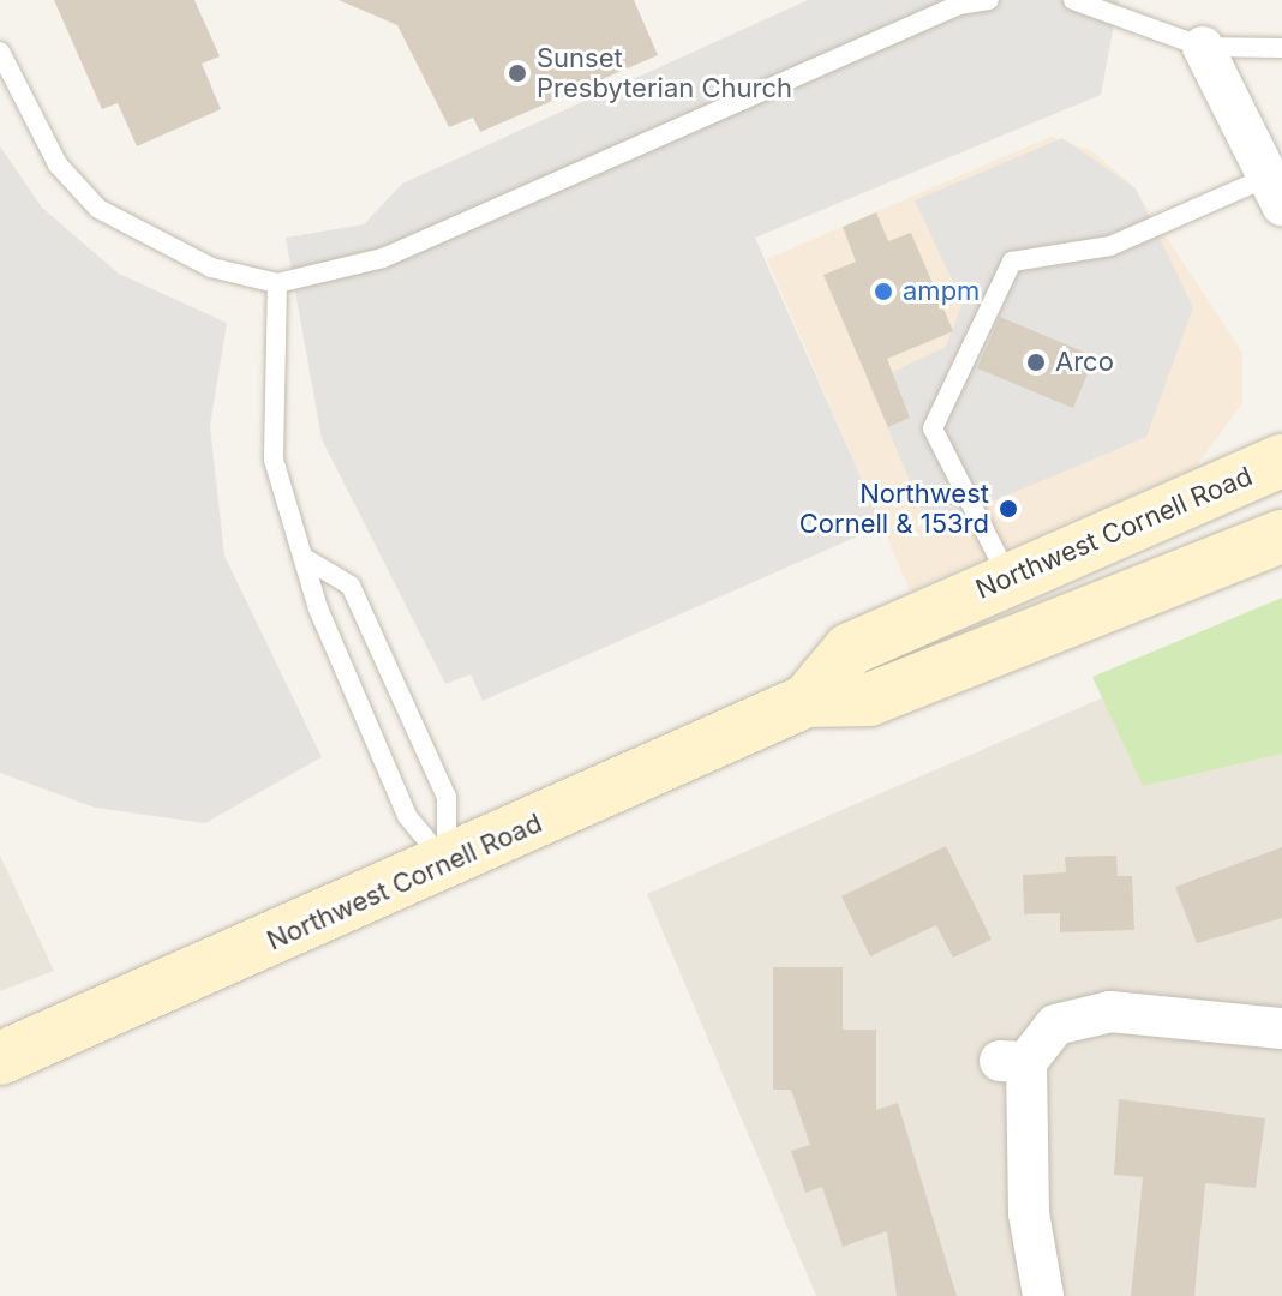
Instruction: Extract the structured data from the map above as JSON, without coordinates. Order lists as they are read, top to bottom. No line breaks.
{"streets":{"main road":["Northwest Cornell Road"]},"places":["Sunset Presbyterian Church","ampm","Arco","Northwest Cornell & 153rd"]}
